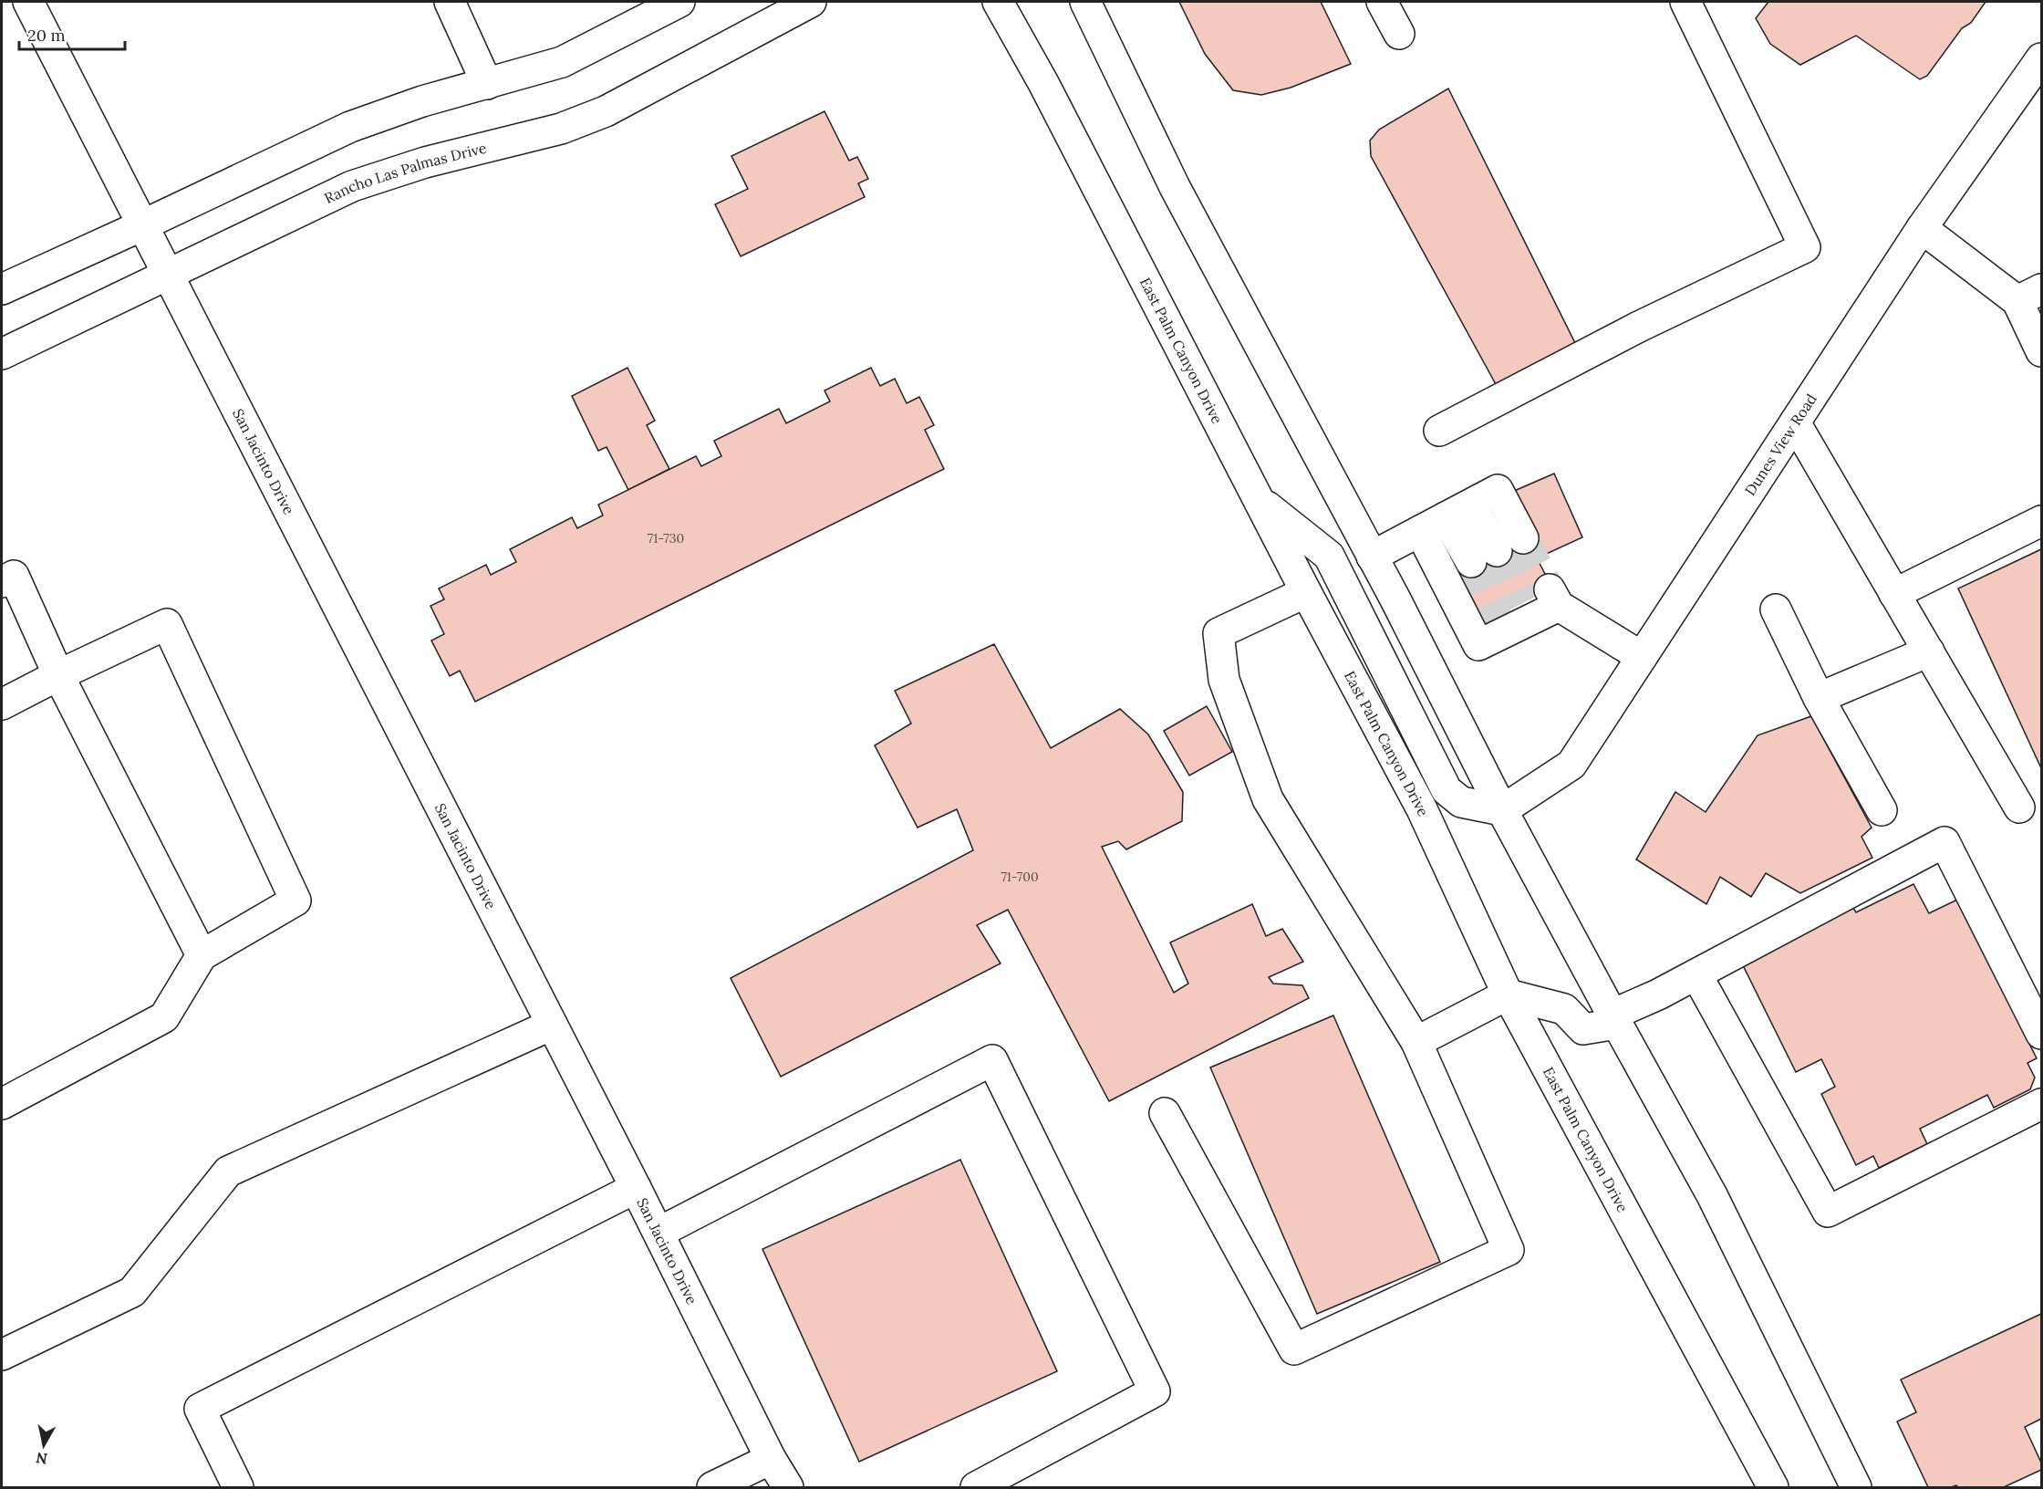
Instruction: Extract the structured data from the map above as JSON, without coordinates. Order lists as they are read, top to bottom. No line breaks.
{"streets":{"street":["Rancho Las Palmas Drive","East Palm Canyon Drive","Dunes View Road","San Jacinto Drive"]},"crossings":[["Rancho Las Palmas Drive","San Jacinto Drive"]],"house_numbers":["71-730","71-700"],"scale_bar":"20 m","north":"bottom"}
